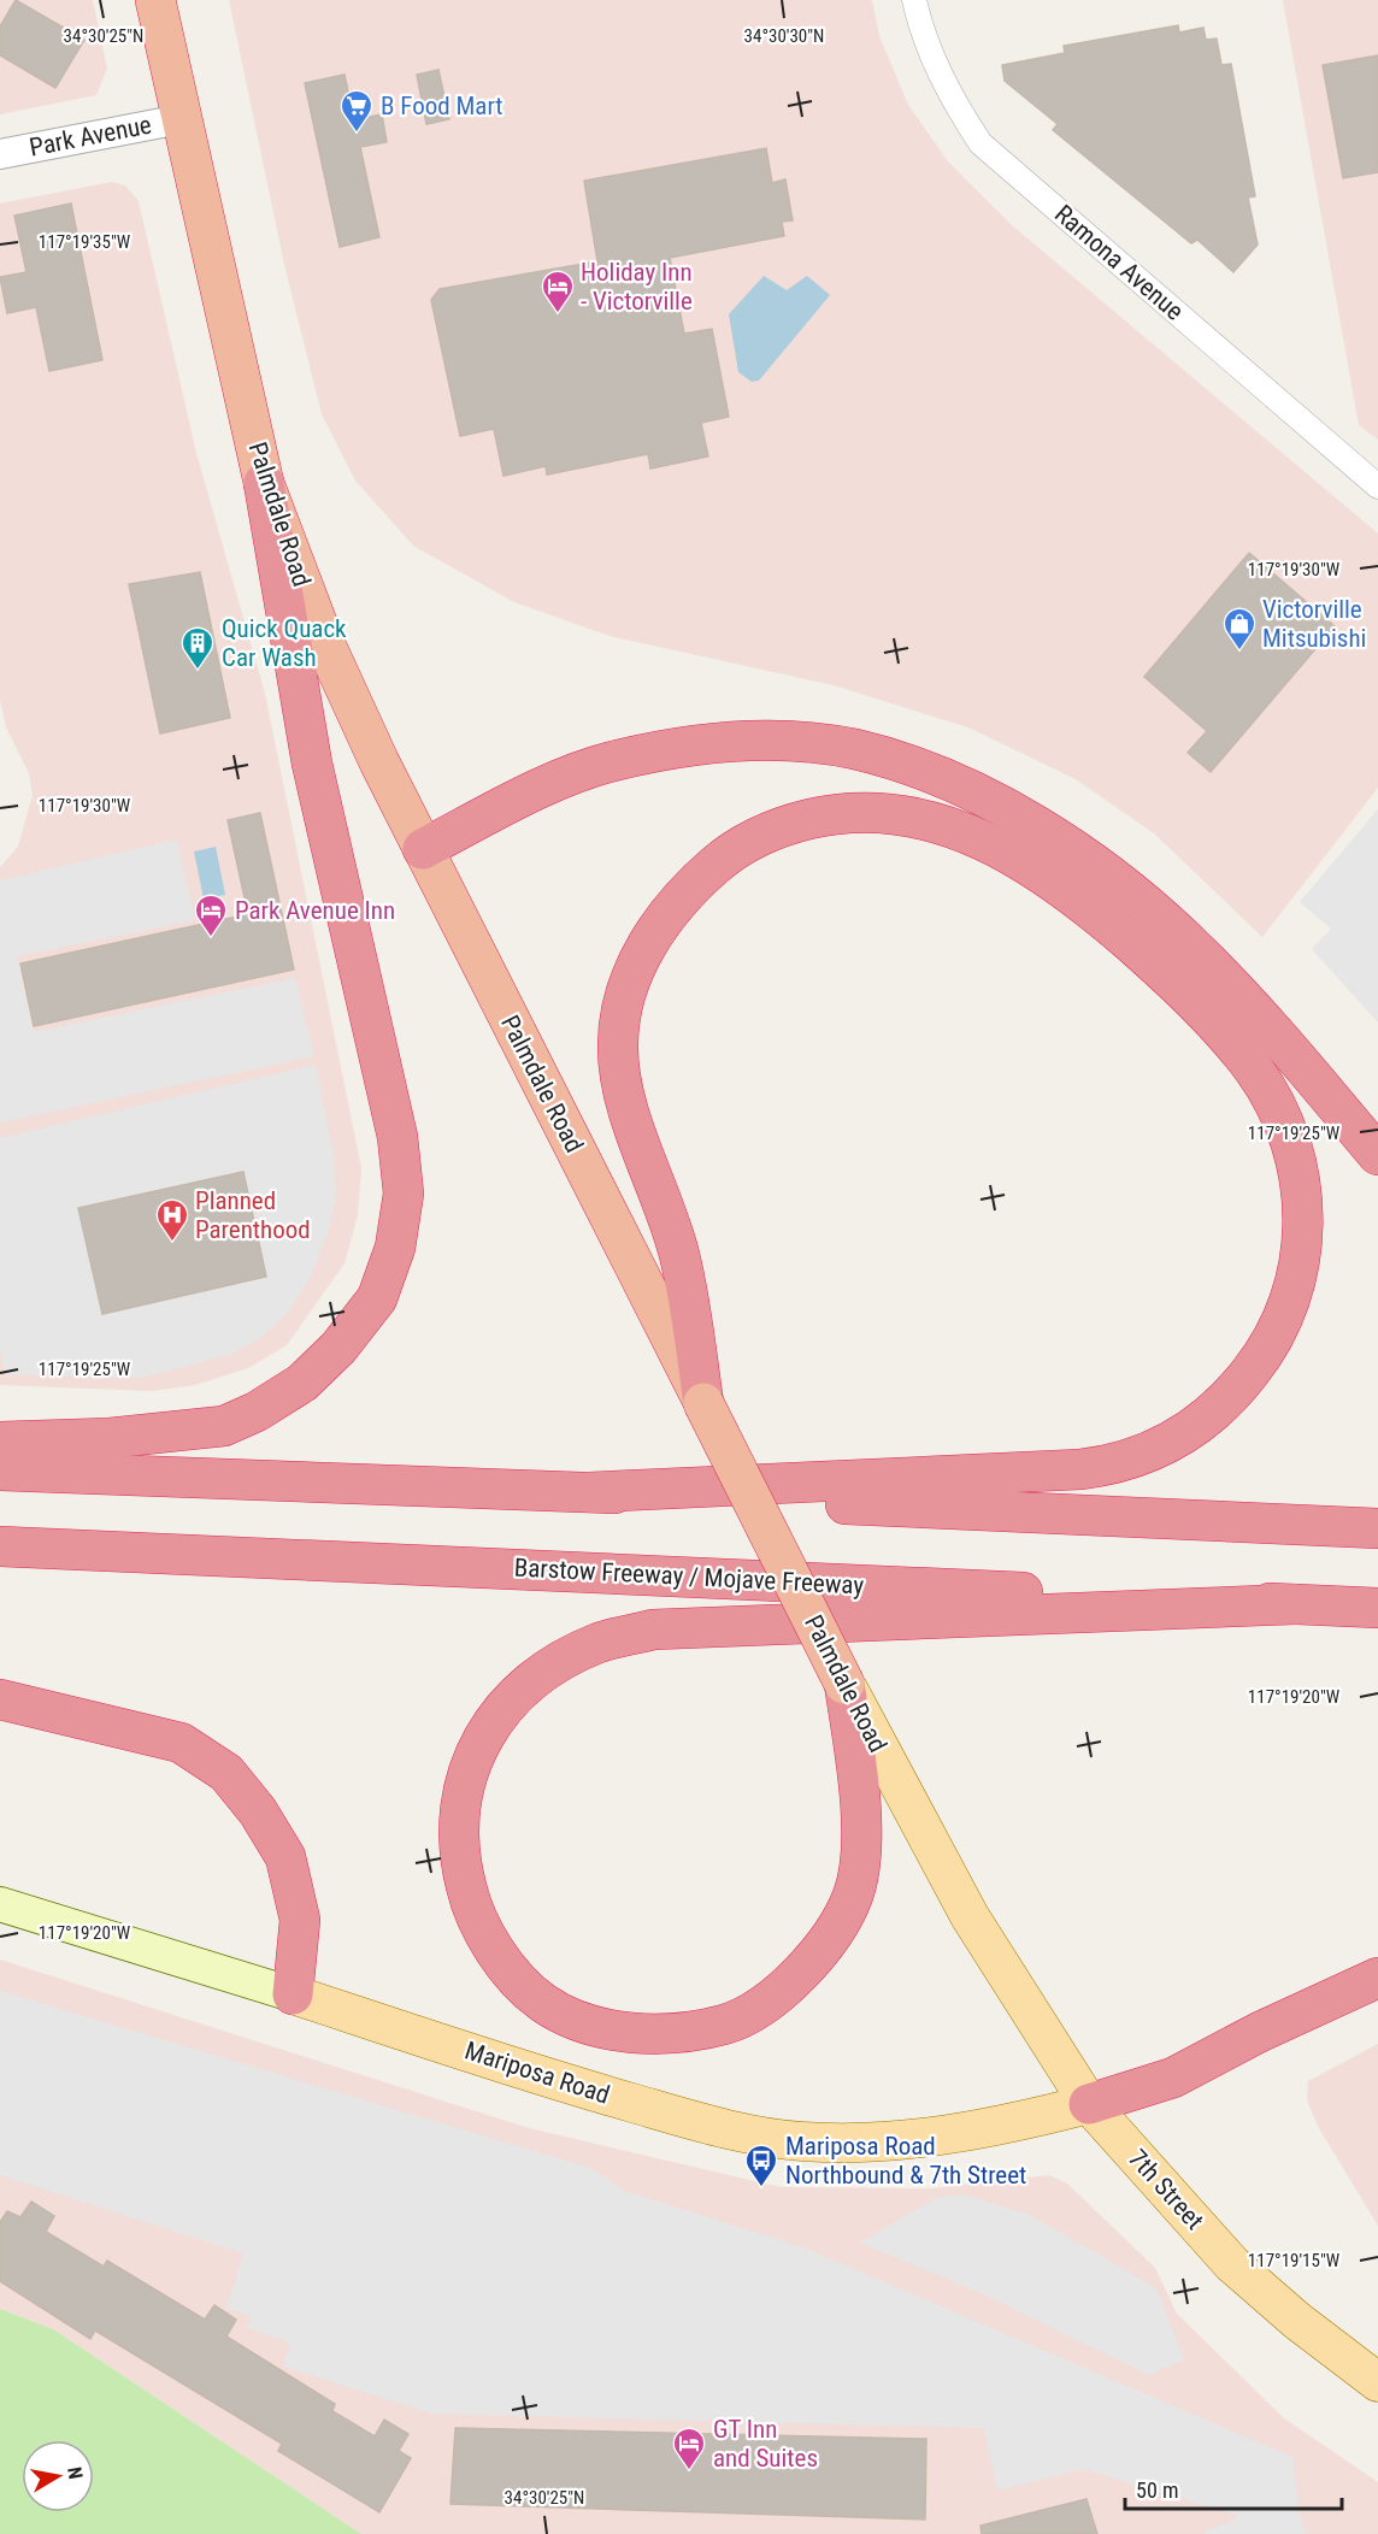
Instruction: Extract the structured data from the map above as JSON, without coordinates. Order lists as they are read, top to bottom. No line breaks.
{"streets":{"highway":["Palmdale Road","Barstow Freeway / Mojave Freeway"],"main road":["Mariposa Road","7th Street"],"street":["Park Avenue","Ramona Avenue"]},"crossings":[["Park Avenue","Palmdale Road"],["Palmdale Road","Mariposa Road"],["Palmdale Road","7th Street"],["Mariposa Road","7th Street"]],"places":{"supermarket":["B Food Mart"],"hotel":["Holiday Inn - Victorville","Park Avenue Inn","GT Inn and Suites"],"shop":["Victorville Mitsubishi"],"building":["Quick Quack Car Wash"],"hospital":["Planned Parenthood"],"bus stop":["Mariposa Road Northbound & 7th Street"]},"scale_bar":"50 m","north":"right","coordinates":["34°30'30\"N","34°30'25\"N","117°19'35\"W","117°19'30\"W","117°19'25\"W","117°19'20\"W","117°19'15\"W"]}
